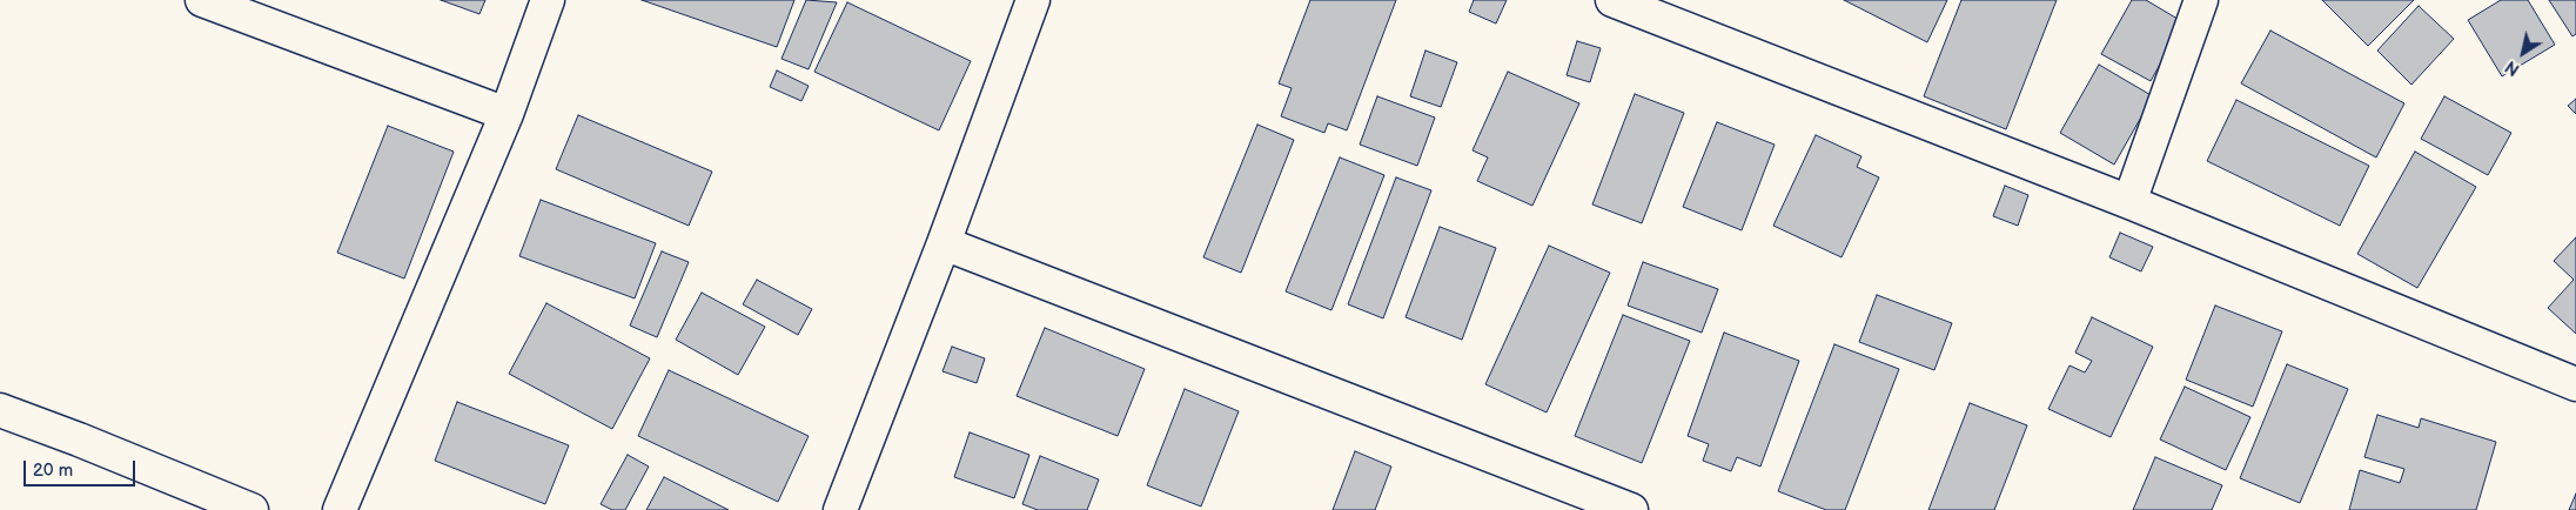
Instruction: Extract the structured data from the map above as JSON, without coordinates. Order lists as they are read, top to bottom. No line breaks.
{"scale_bar":"20 m","north":"bottom left"}
